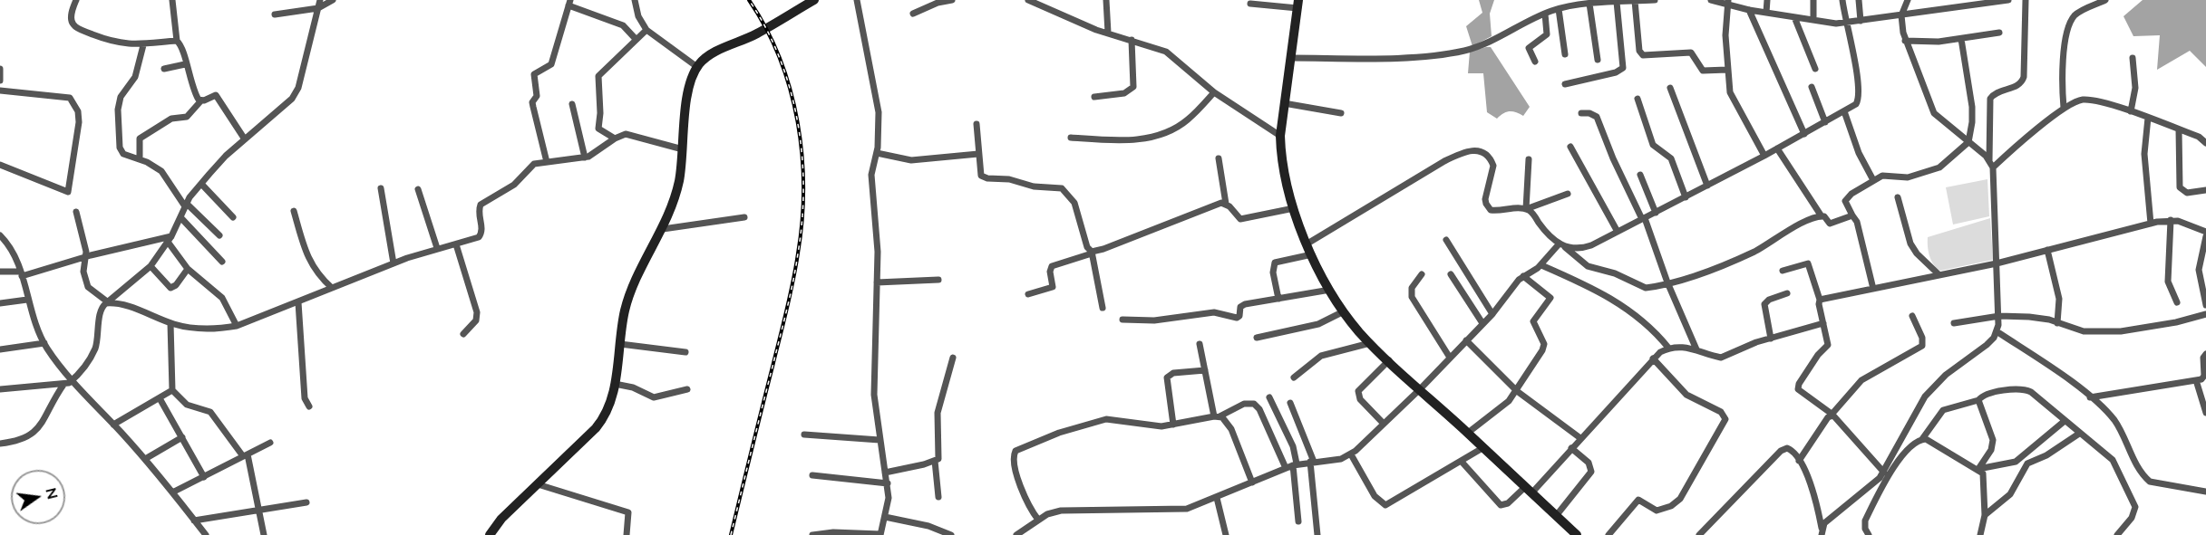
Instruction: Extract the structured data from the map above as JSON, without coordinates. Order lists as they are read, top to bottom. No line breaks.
{"north":"right"}
